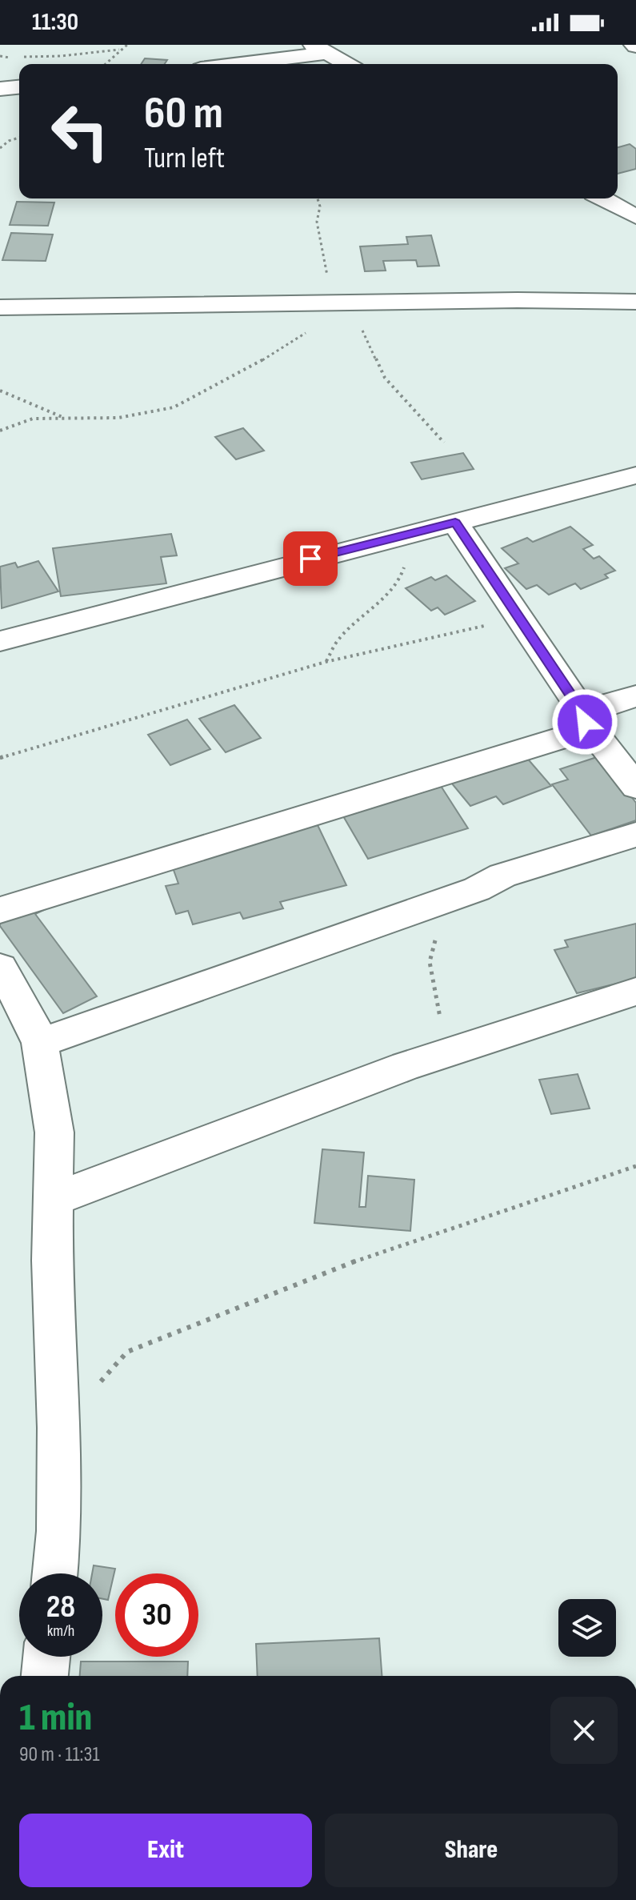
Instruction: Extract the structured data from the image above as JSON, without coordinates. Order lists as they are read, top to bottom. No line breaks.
{"page":{"status":"11:30","turn":["60 m","Turn left"],"speed":"28 km/h","limit":"30","heading":["1 min","90 m · 11:31"],"buttons":["Exit","Share"]}}
